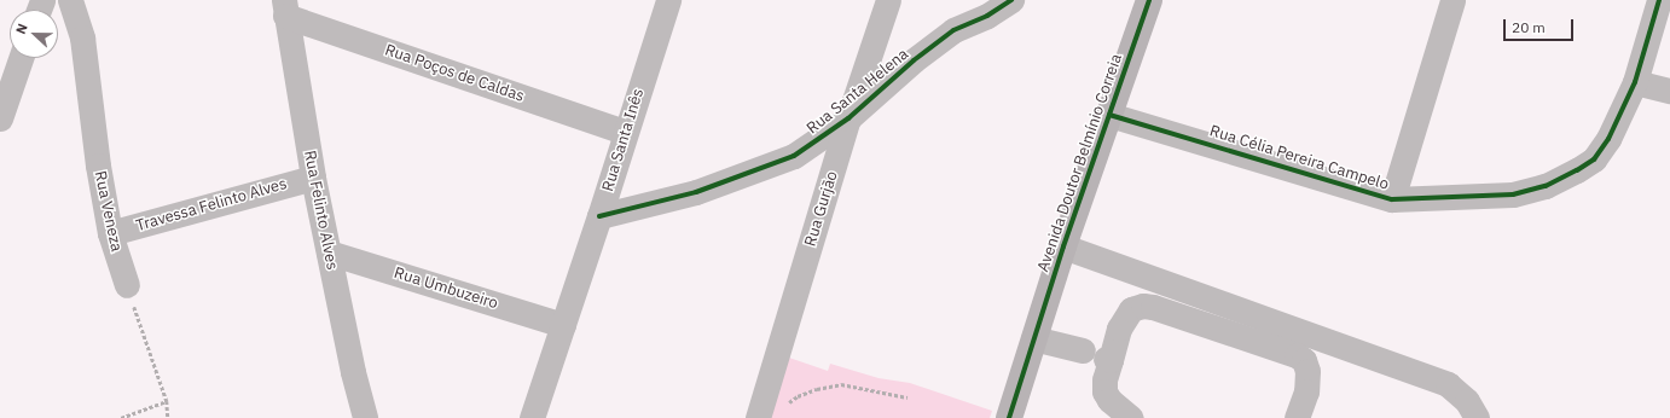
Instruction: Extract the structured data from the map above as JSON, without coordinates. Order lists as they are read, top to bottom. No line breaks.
{"streets":{"main road":["Avenida Doutor Belmínio Correia"],"street":["Rua Poços de Caldas","Rua Santa Helena","Rua Santa Inês","Rua Célia Pereira Campelo","Travessa Felinto Alves","Rua Gurjão","Rua Felinto Alves","Rua Veneza","Rua Umbuzeiro"]},"crossings":[["Rua Poços de Caldas","Rua Santa Inês"],["Rua Poços de Caldas","Rua Felinto Alves"],["Rua Santa Helena","Rua Santa Inês"],["Rua Santa Helena","Rua Gurjão"],["Rua Santa Inês","Rua Umbuzeiro"],["Rua Célia Pereira Campelo","Avenida Doutor Belmínio Correia"],["Travessa Felinto Alves","Rua Felinto Alves"],["Travessa Felinto Alves","Rua Veneza"],["Rua Felinto Alves","Rua Umbuzeiro"]],"scale_bar":"20 m","north":"left"}
